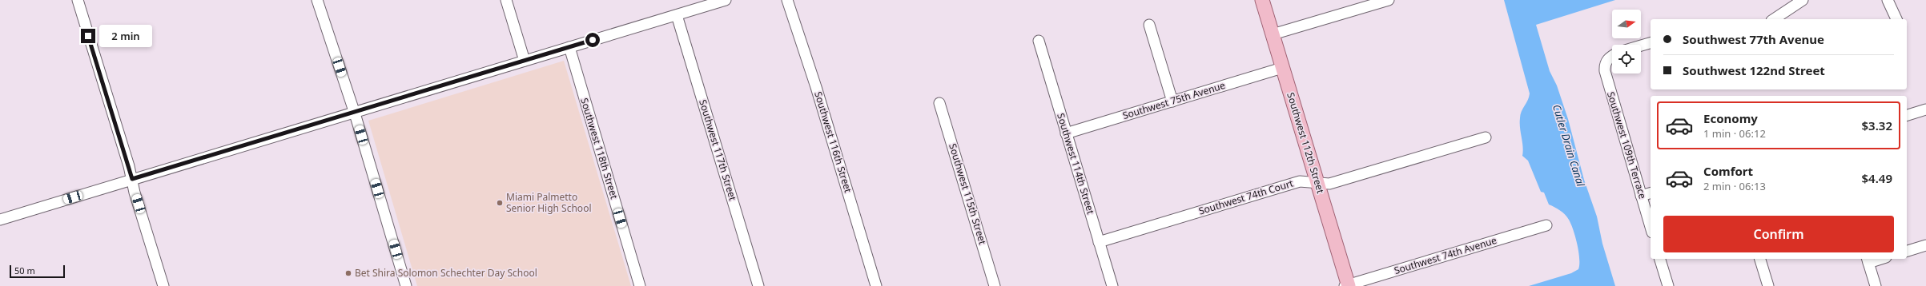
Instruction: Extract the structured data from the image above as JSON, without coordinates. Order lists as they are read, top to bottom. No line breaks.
{"streets":{"main road":["Southwest 112th Street"],"street":["Southwest 75th Avenue","Southwest 116th Street","Southwest 109th Terrace","Southwest 118th Street","Southwest 117th Street","Southwest 114th Street","Southwest 115th Street","Southwest 74th Court","Southwest 74th Avenue"]},"crossings":[["Southwest 75th Avenue","Southwest 112th Street"],["Southwest 75th Avenue","Southwest 114th Street"],["Southwest 112th Street","Southwest 74th Court"],["Southwest 112th Street","Southwest 74th Avenue"],["Southwest 114th Street","Southwest 74th Court"]],"water":["Cutler Drain Canal"],"places":["Miami Palmetto Senior High School","Bet Shira Solomon Schechter Day School"],"scale_bar":"50 m","north":"right","page":{"banner":["Southwest 77th Avenue","Southwest 122nd Street"],"bubble":"2 min","list":[{"name":"Economy","note":"1 min · 06:12","value":"$3.32"},{"name":"Comfort","note":"2 min · 06:13","value":"$4.49"}],"buttons":"Confirm","scale":"50 m"}}
